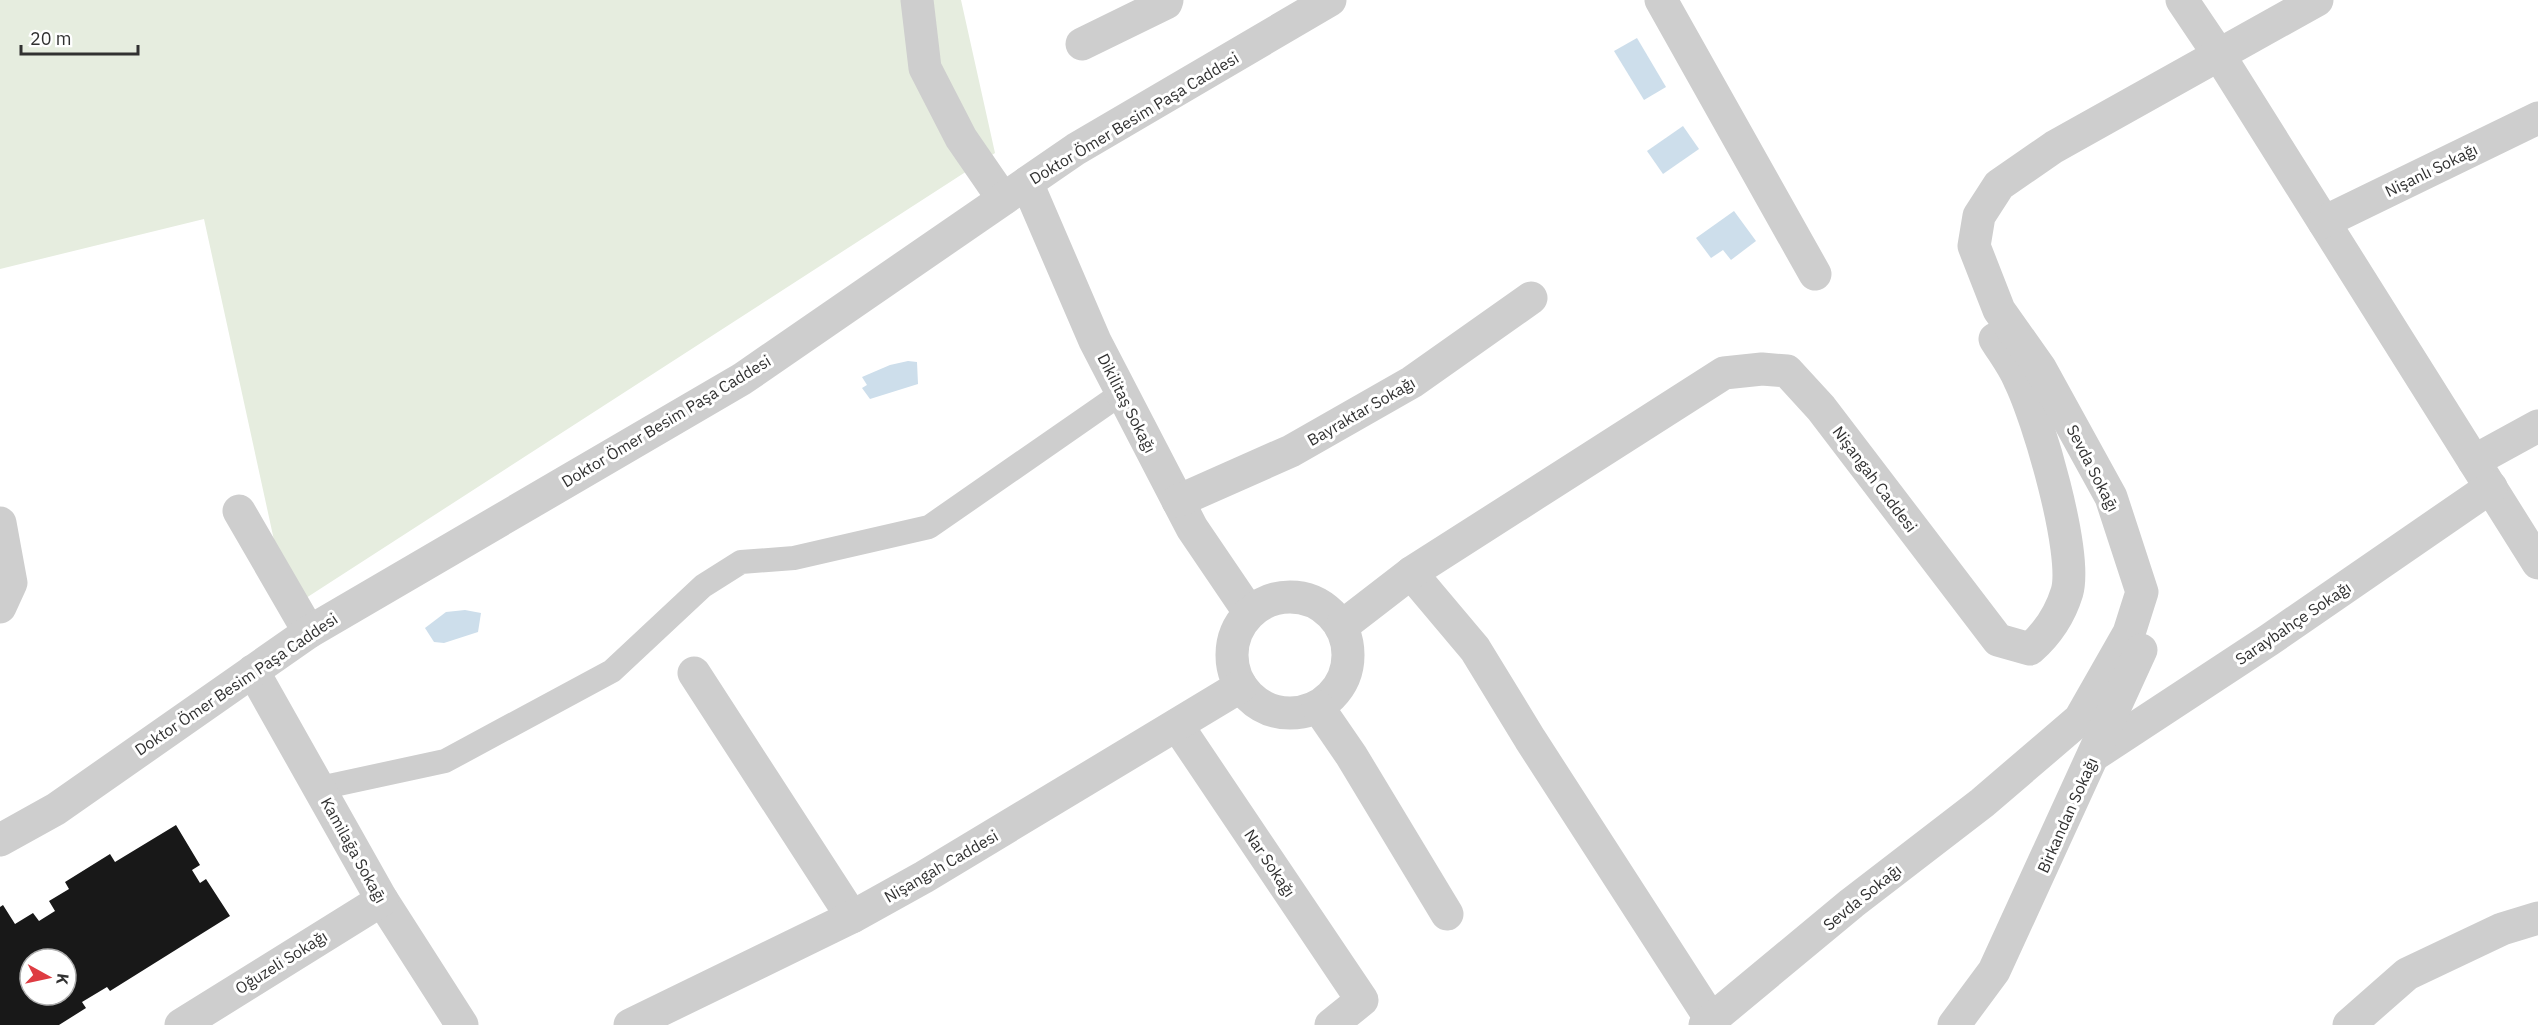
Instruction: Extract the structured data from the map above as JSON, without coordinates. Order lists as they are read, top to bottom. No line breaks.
{"streets":{"street":["Doktor Ömer Besim Paşa Caddesi","Nişanlı Sokağı","Dikilitaş Sokağı","Bayraktar Sokağı","Sevda Sokaḡı","Nişangah Caddesi","Saraybahçe Sokağı","Birkandan Sokağı","Kamilaḡa Sokaḡı","Nar Sokağı","Oğuzeli Sokağı"]},"crossings":[["Doktor Ömer Besim Paşa Caddesi","Dikilitaş Sokağı"],["Doktor Ömer Besim Paşa Caddesi","Kamilaḡa Sokaḡı"],["Dikilitaş Sokağı","Bayraktar Sokağı"],["Dikilitaş Sokağı","Nişangah Caddesi"],["Sevda Sokaḡı","Nişangah Caddesi"],["Sevda Sokaḡı","Birkandan Sokağı"],["Nişangah Caddesi","Nar Sokağı"],["Saraybahçe Sokağı","Birkandan Sokağı"],["Kamilaḡa Sokaḡı","Oğuzeli Sokağı"]],"scale_bar":"20 m","north":"right"}
